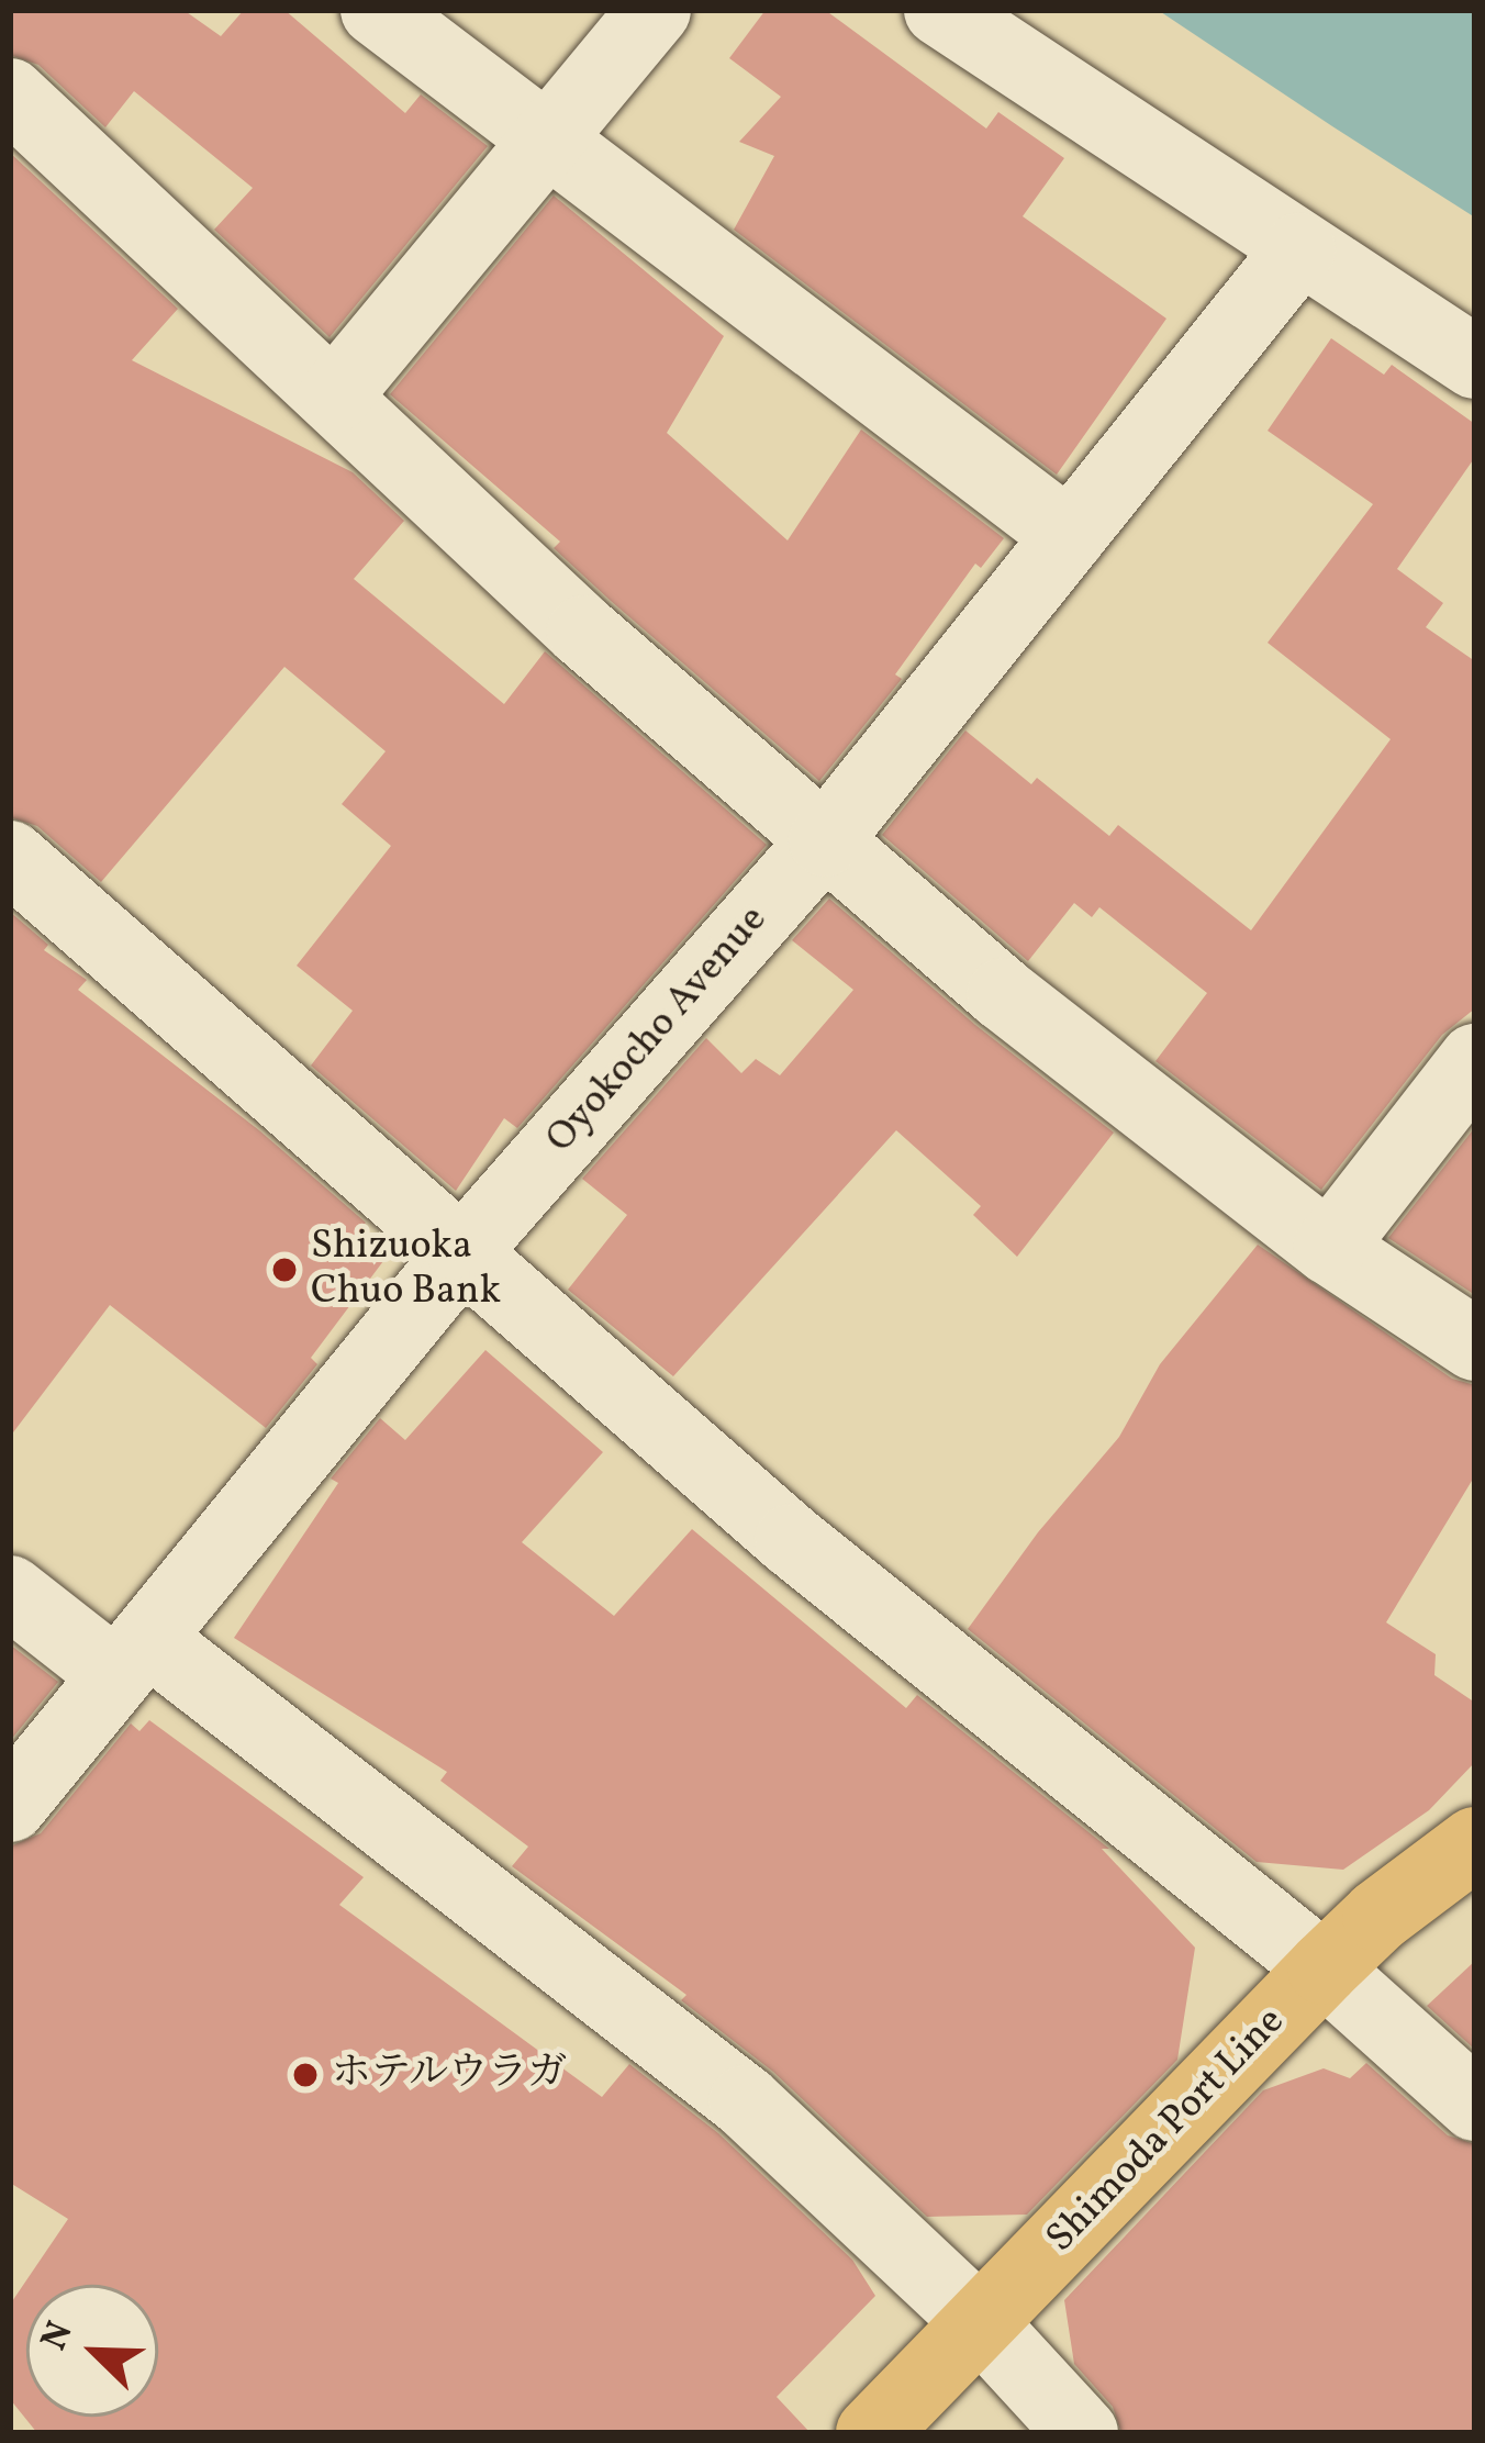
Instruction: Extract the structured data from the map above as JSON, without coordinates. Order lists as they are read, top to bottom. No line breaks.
{"streets":{"main road":["Shimoda Port Line"],"street":["Oyokocho Avenue"]},"places":["Shizuoka Chuo Bank","ホテルウラガ"],"north":"top left"}
